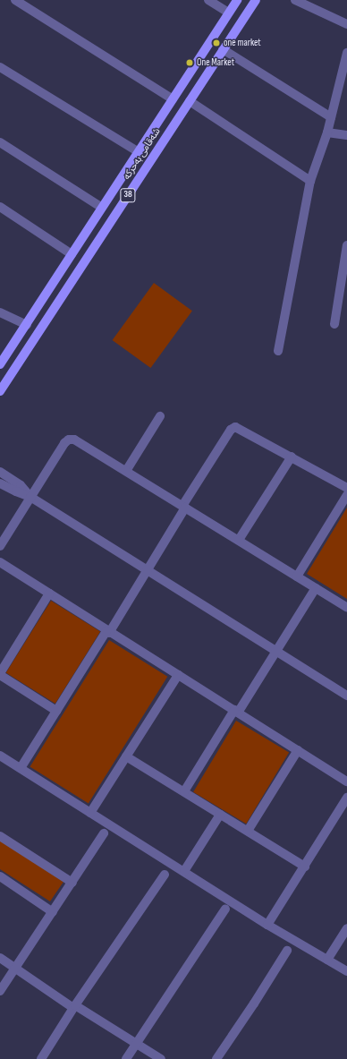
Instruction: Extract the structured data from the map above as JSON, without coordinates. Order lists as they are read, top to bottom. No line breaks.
{"streets":{"main road":["شەقامی بەحرکە","38"]},"places":["one market","One Market"]}
